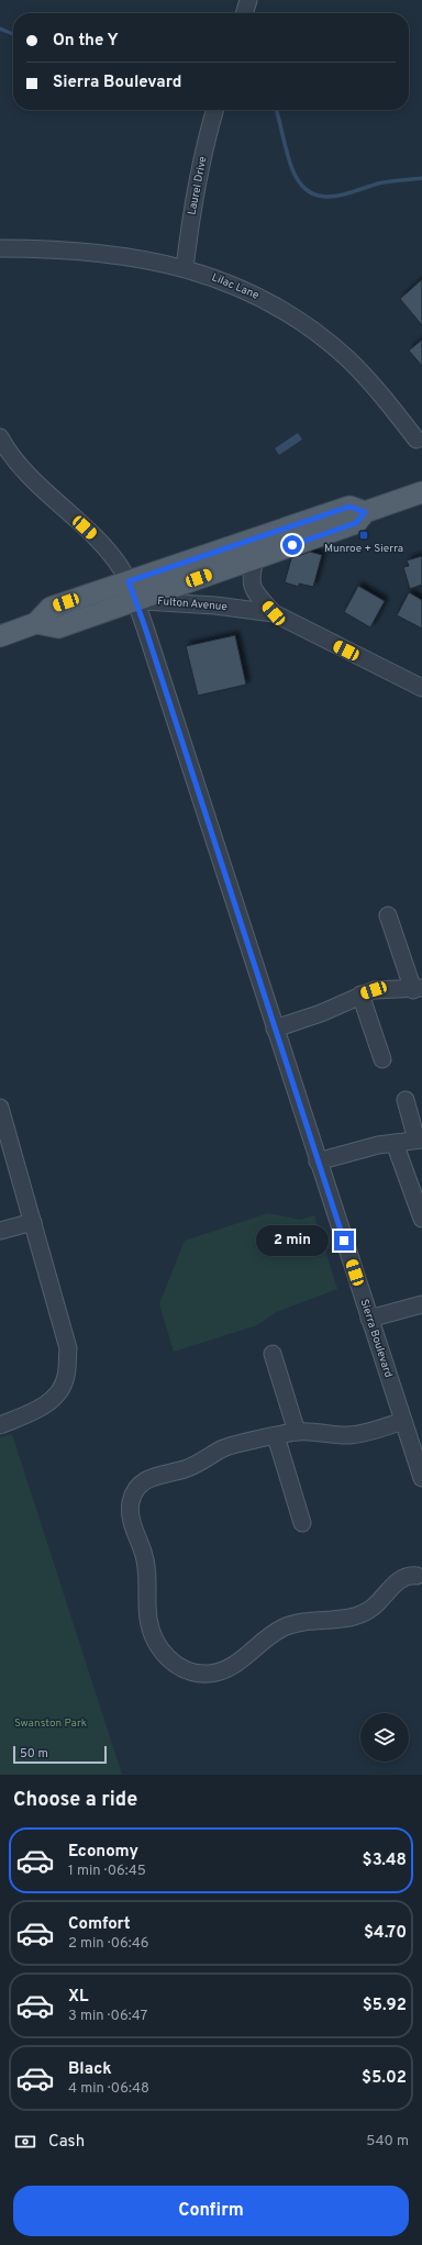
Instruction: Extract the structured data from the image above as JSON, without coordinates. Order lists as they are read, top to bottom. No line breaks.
{"streets":{"main road":["Fulton Avenue"],"street":["Laurel Drive","Lilac Lane","Sierra Boulevard"]},"crossings":[["Laurel Drive","Lilac Lane"],["Fulton Avenue","Sierra Boulevard"]],"parks":["Swanston Park"],"places":{"transit":["Munroe + Sierra"]},"scale_bar":"50 m","page":{"banner":["On the Y","Sierra Boulevard"],"bubble":"2 min","scale":"50 m","heading":"Choose a ride","list":[{"name":"Economy","note":"1 min · 06:45","value":"$3.48"},{"name":"Comfort","note":"2 min · 06:46","value":"$4.70"},{"name":"XL","note":"3 min · 06:47","value":"$5.92"},{"name":"Black","note":"4 min · 06:48","value":"$5.02"}],"pay":["Cash","540 m"],"buttons":"Confirm"}}
